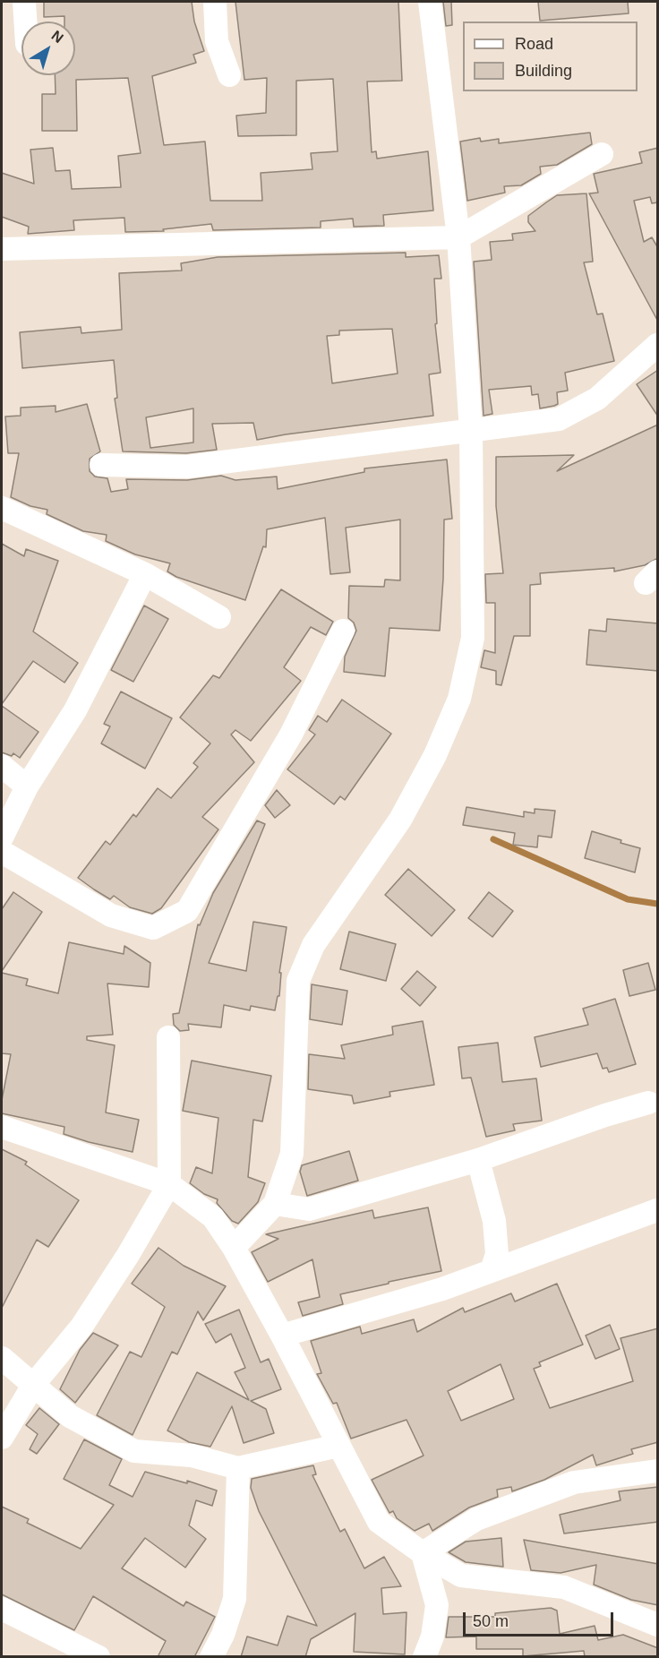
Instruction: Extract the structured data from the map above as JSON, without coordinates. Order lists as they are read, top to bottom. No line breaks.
{"legend":["Road","Building"],"scale_bar":"50 m","north":"top right"}
